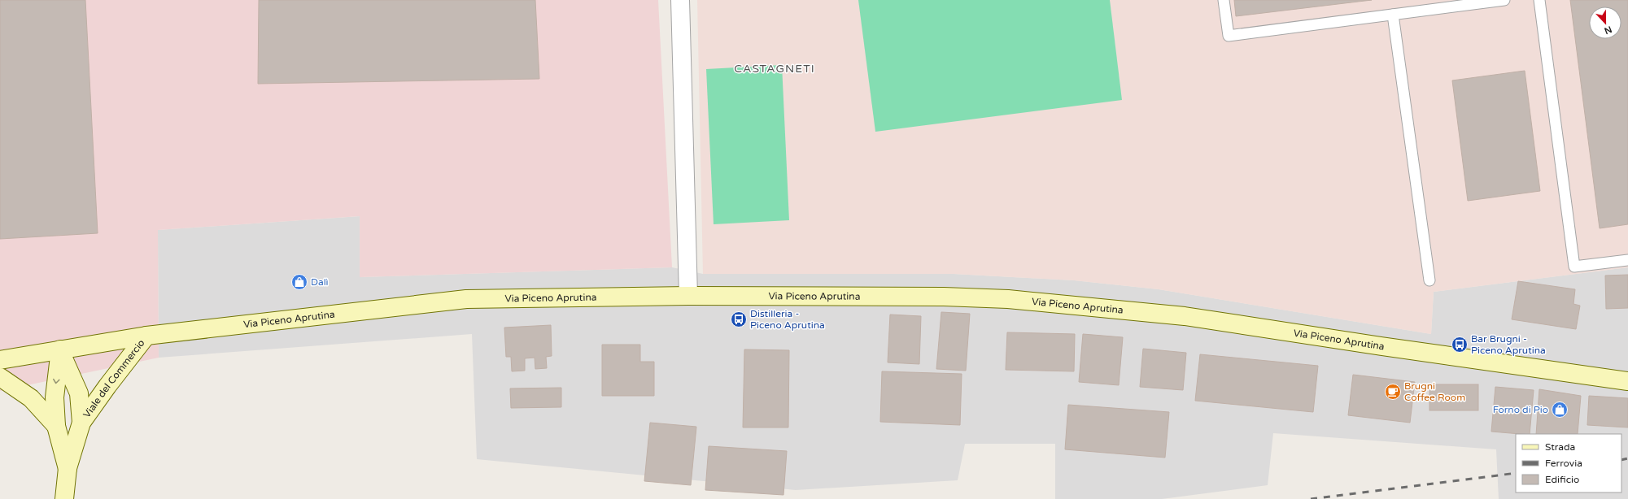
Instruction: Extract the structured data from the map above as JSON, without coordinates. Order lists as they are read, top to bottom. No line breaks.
{"streets":{"main road":["Via Piceno Aprutina","Viale del Commercio"]},"crossings":[["Via Piceno Aprutina","Viale del Commercio"]],"districts":["CASTAGNETI"],"places":{"shop":["Dalì","Forno di Pio"],"bus stop":["Distilleria - Piceno Aprutina","Bar Brugni - Piceno Aprutina"],"cafe":["Brugni Coffee Room"]},"legend":["Strada","Ferrovia","Edificio"],"north":"bottom"}
